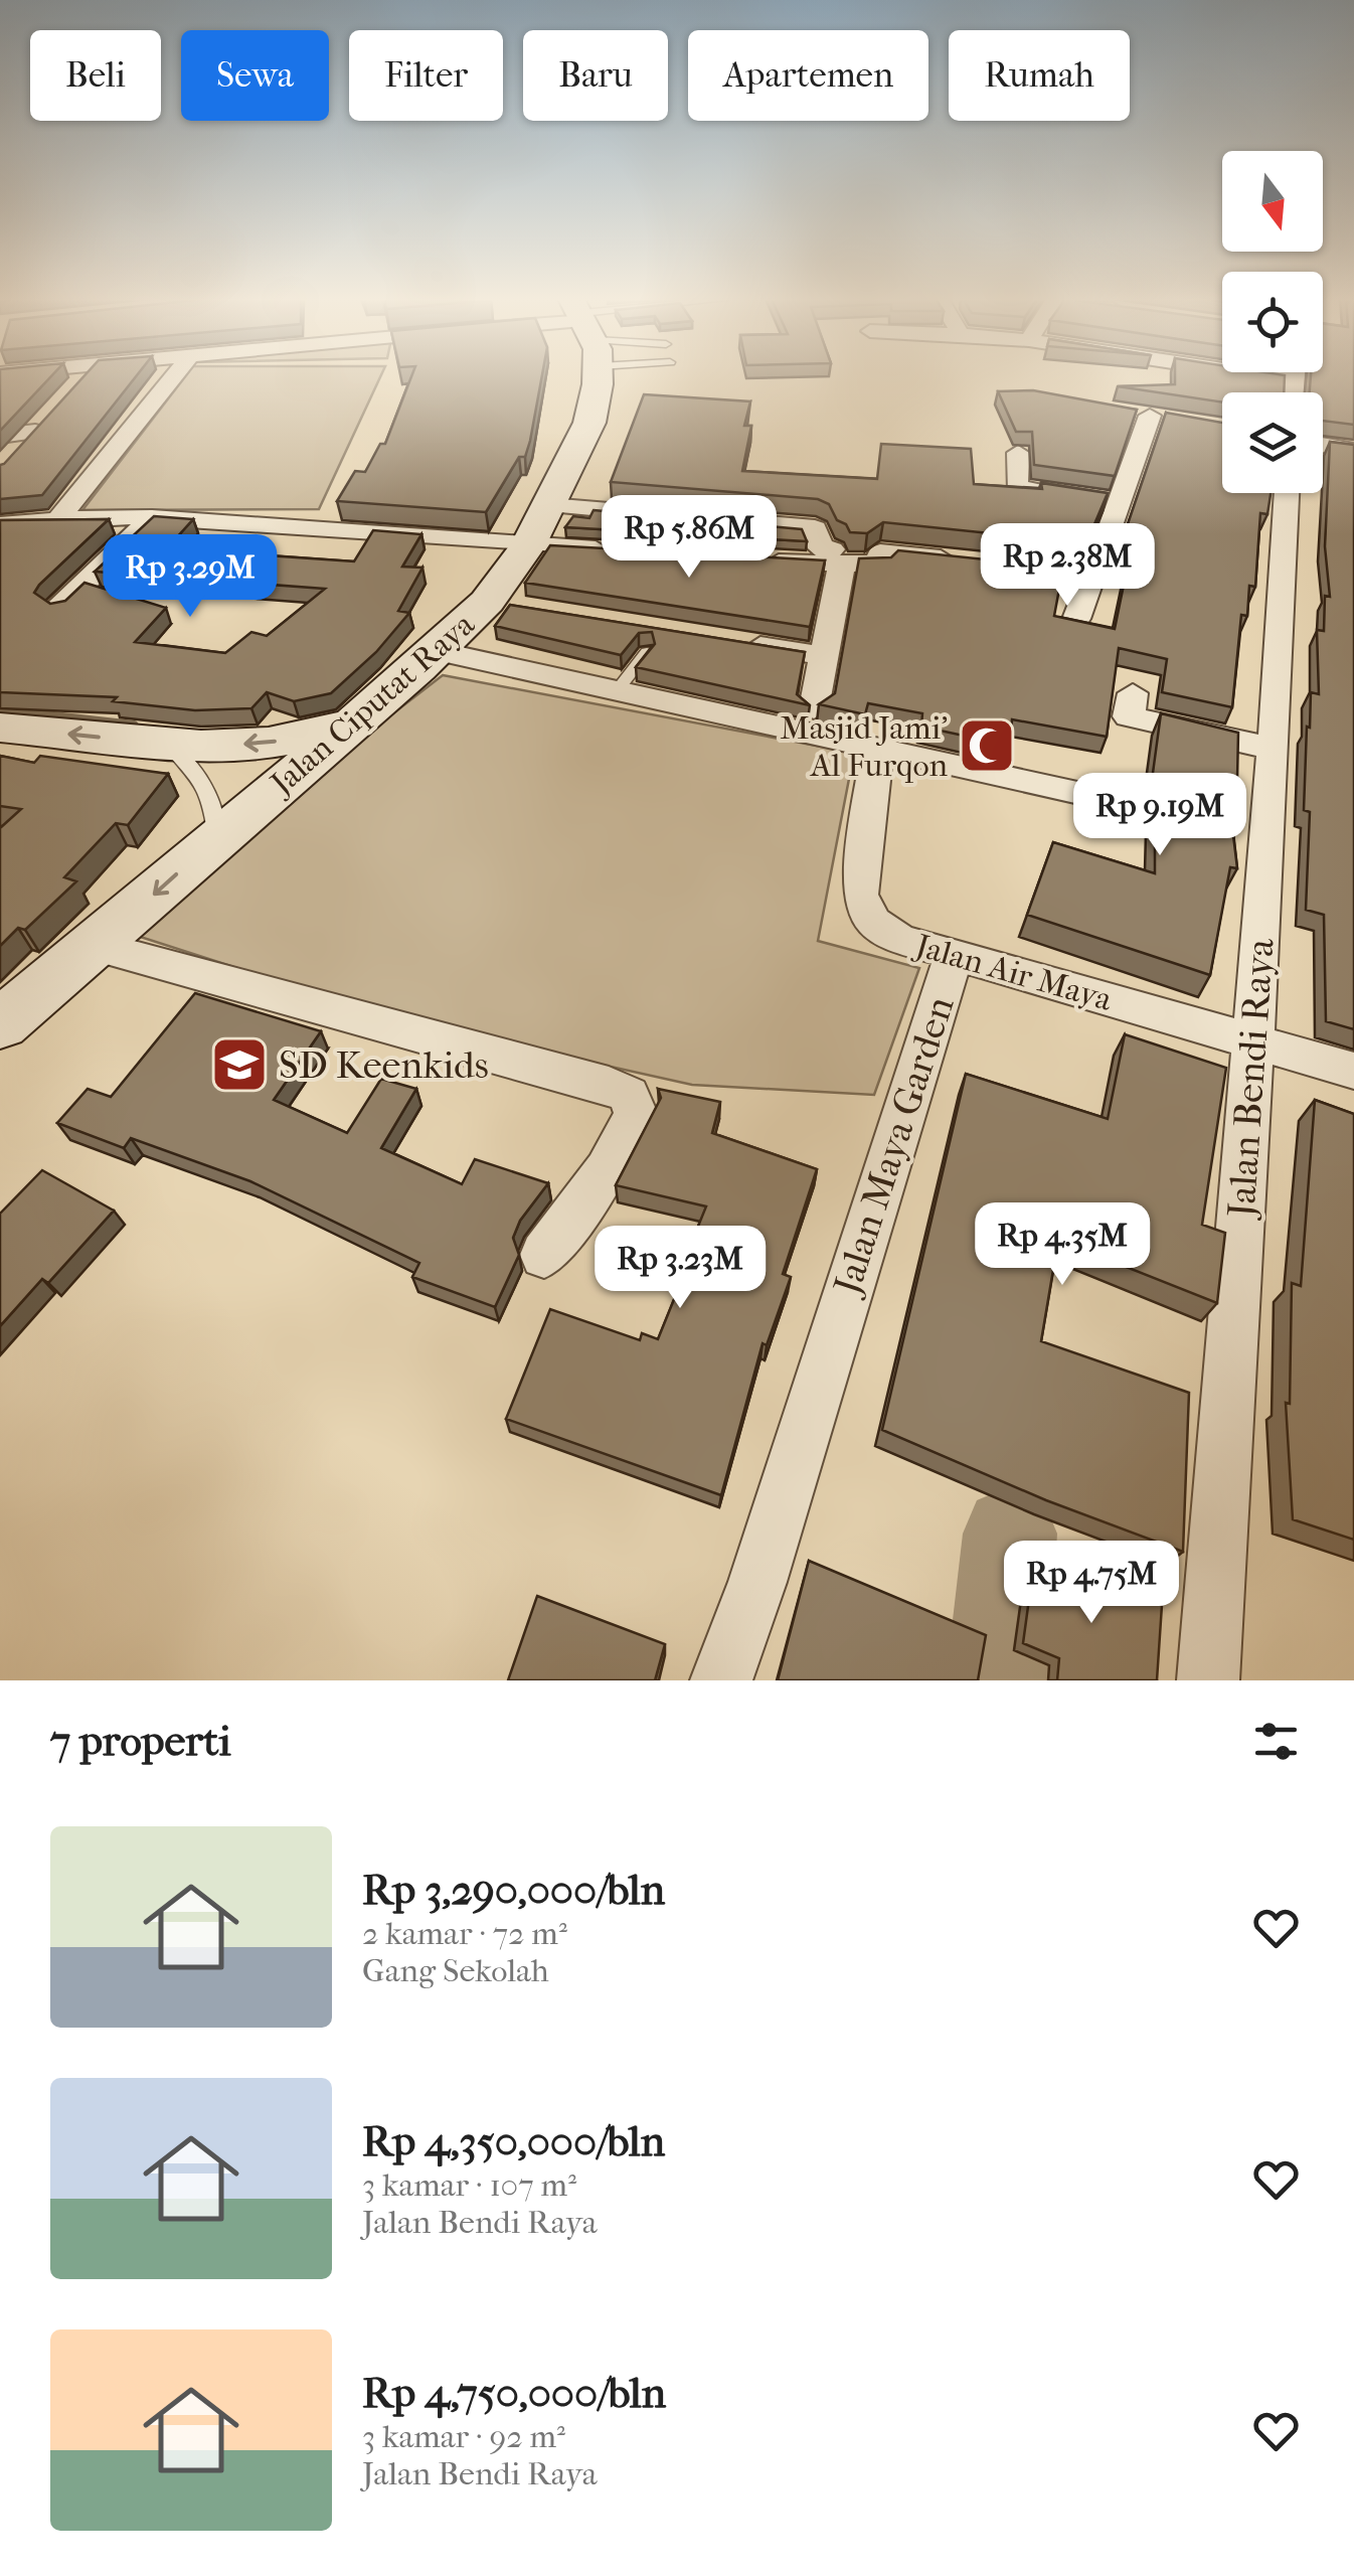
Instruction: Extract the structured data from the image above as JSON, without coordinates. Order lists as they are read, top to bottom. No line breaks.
{"streets":{"main road":["Jalan Ciputat Raya"],"street":["Jalan Air Maya","Jalan Bendi Raya","Jalan Maya Garden"]},"crossings":[["Jalan Air Maya","Jalan Bendi Raya"],["Jalan Air Maya","Jalan Maya Garden"]],"places":{"mosque":["Masjid Jami' Al Furqon"],"school or university":["SD Keenkids"]},"north":"bottom","page":{"chip":["Beli","Sewa","Filter","Baru","Apartemen","Rumah"],"price":["Rp 5.86M","Rp 2.38M","Rp 3.29M","Rp 9.19M","Rp 4.35M","Rp 3.23M","Rp 4.75M"],"heading":"7 properti","list":[{"name":"Rp 3,290,000/bln","note":"2 kamar · 72 m² · Gang Sekolah"},{"name":"Rp 4,350,000/bln","note":"3 kamar · 107 m² · Jalan Bendi Raya"},{"name":"Rp 4,750,000/bln","note":"3 kamar · 92 m² · Jalan Bendi Raya"}]}}
